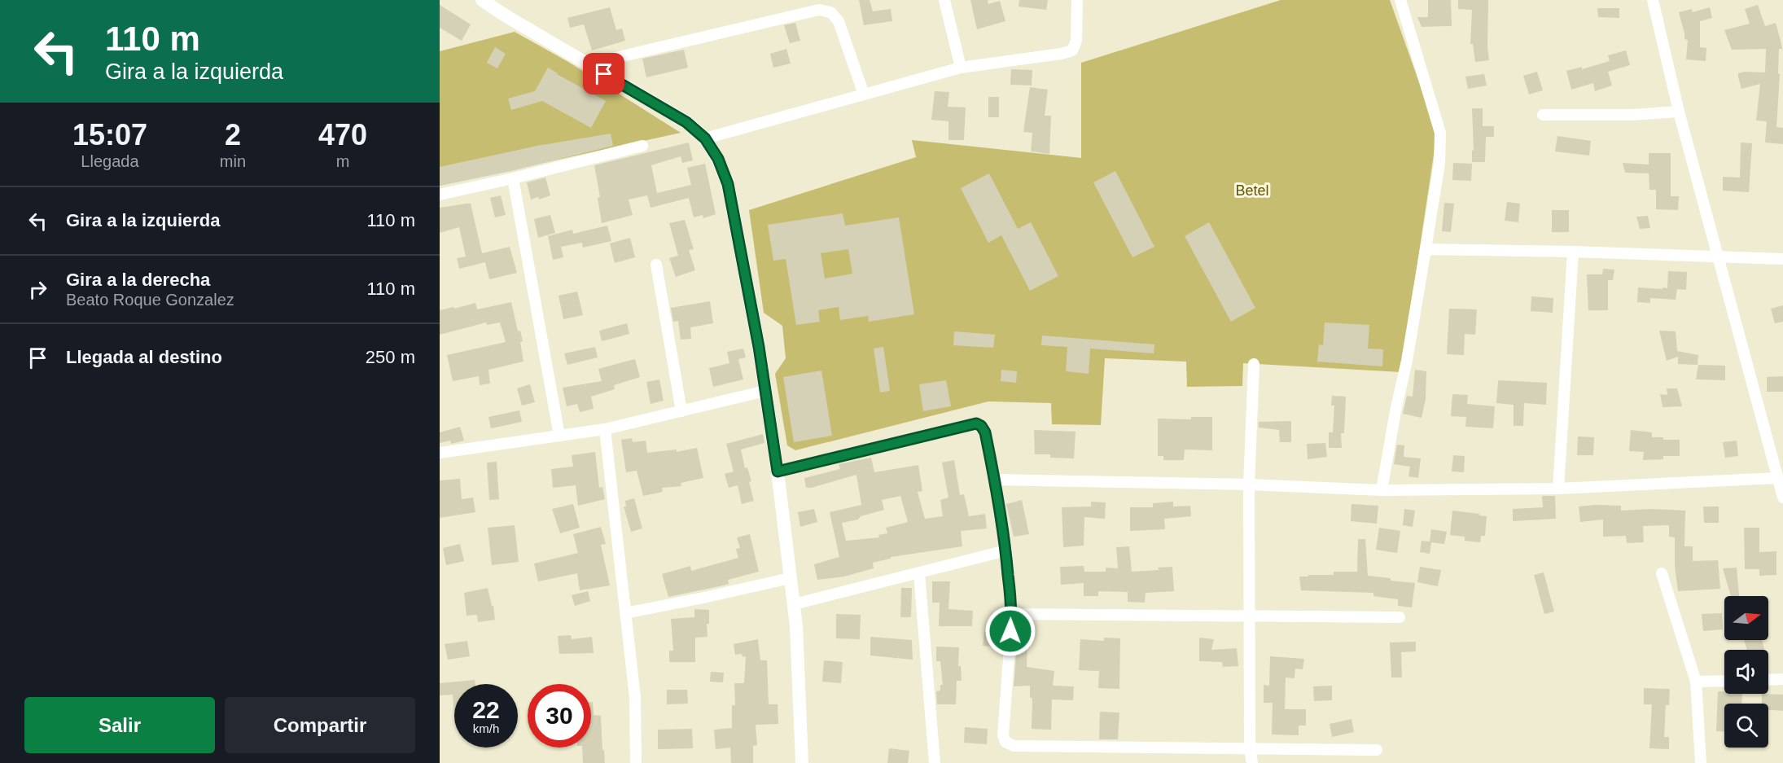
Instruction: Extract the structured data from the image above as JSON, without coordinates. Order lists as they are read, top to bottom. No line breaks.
{"parks":["Betel"],"north":"right","page":{"turn":["110 m","Gira a la izquierda"],"eta":["15:07","Llegada","2","min","470","m"],"list":[{"name":"Gira a la izquierda","value":"110 m"},{"name":"Gira a la derecha","note":"Beato Roque Gonzalez","value":"110 m"},{"name":"Llegada al destino","value":"250 m"}],"speed":"22 km/h","limit":"30","buttons":["Salir","Compartir"]}}
